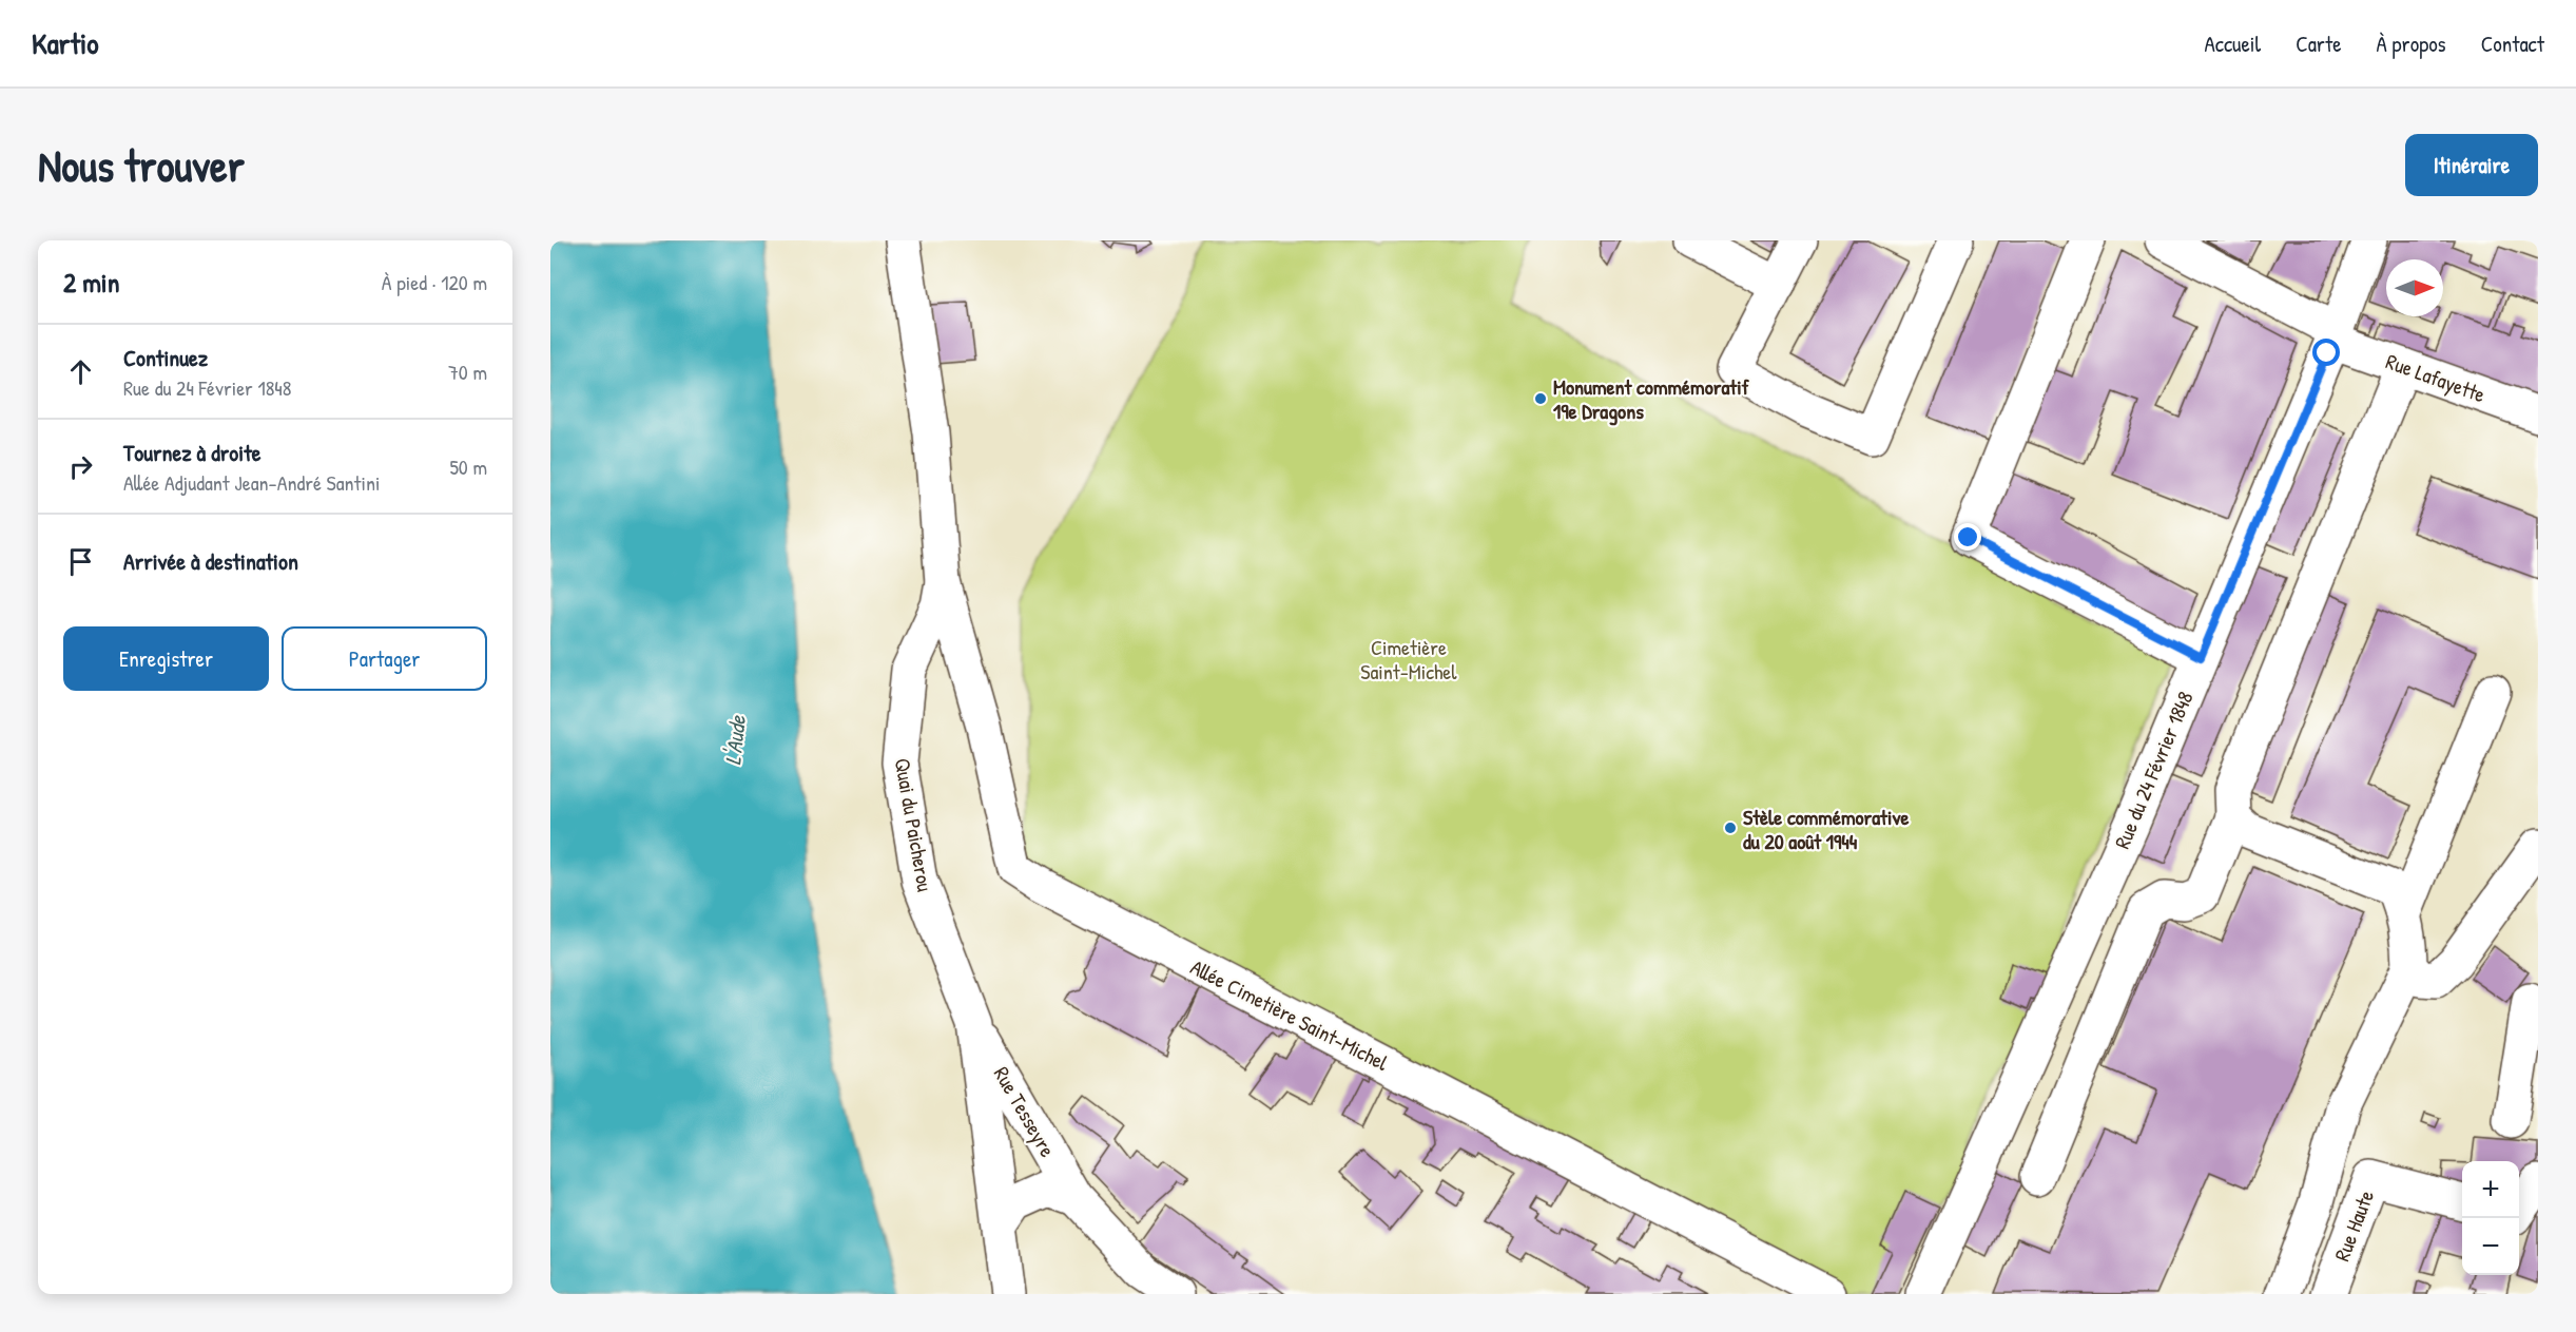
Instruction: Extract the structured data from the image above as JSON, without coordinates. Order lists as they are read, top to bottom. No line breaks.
{"streets":{"street":["Rue Lafayette","Rue du 24 Février 1848","Quai du Paicherou","Allée Cimetière Saint-Michel","Rue Tesseyre","Rue Haute"]},"crossings":[["Rue Lafayette","Rue du 24 Février 1848"],["Quai du Paicherou","Allée Cimetière Saint-Michel"],["Quai du Paicherou","Rue Tesseyre"]],"water":["L'Aude"],"parks":["Cimetière Saint-Michel"],"places":["Monument commémoratif 19e Dragons","Stèle commémorative du 20 août 1944"],"north":"right","page":{"header":"Kartio","nav":["Accueil","Carte","À propos","Contact"],"buttons":["Itinéraire",["Enregistrer","Partager"]],"title":"Nous trouver","heading":["2 min","À pied · 120 m"],"list":[["Continuez","Rue du 24 Février 1848","70 m"],["Tournez à droite","Allée Adjudant Jean-André Santini","50 m"],"Arrivée à destination"],"map_buttons":["+","−"]}}
